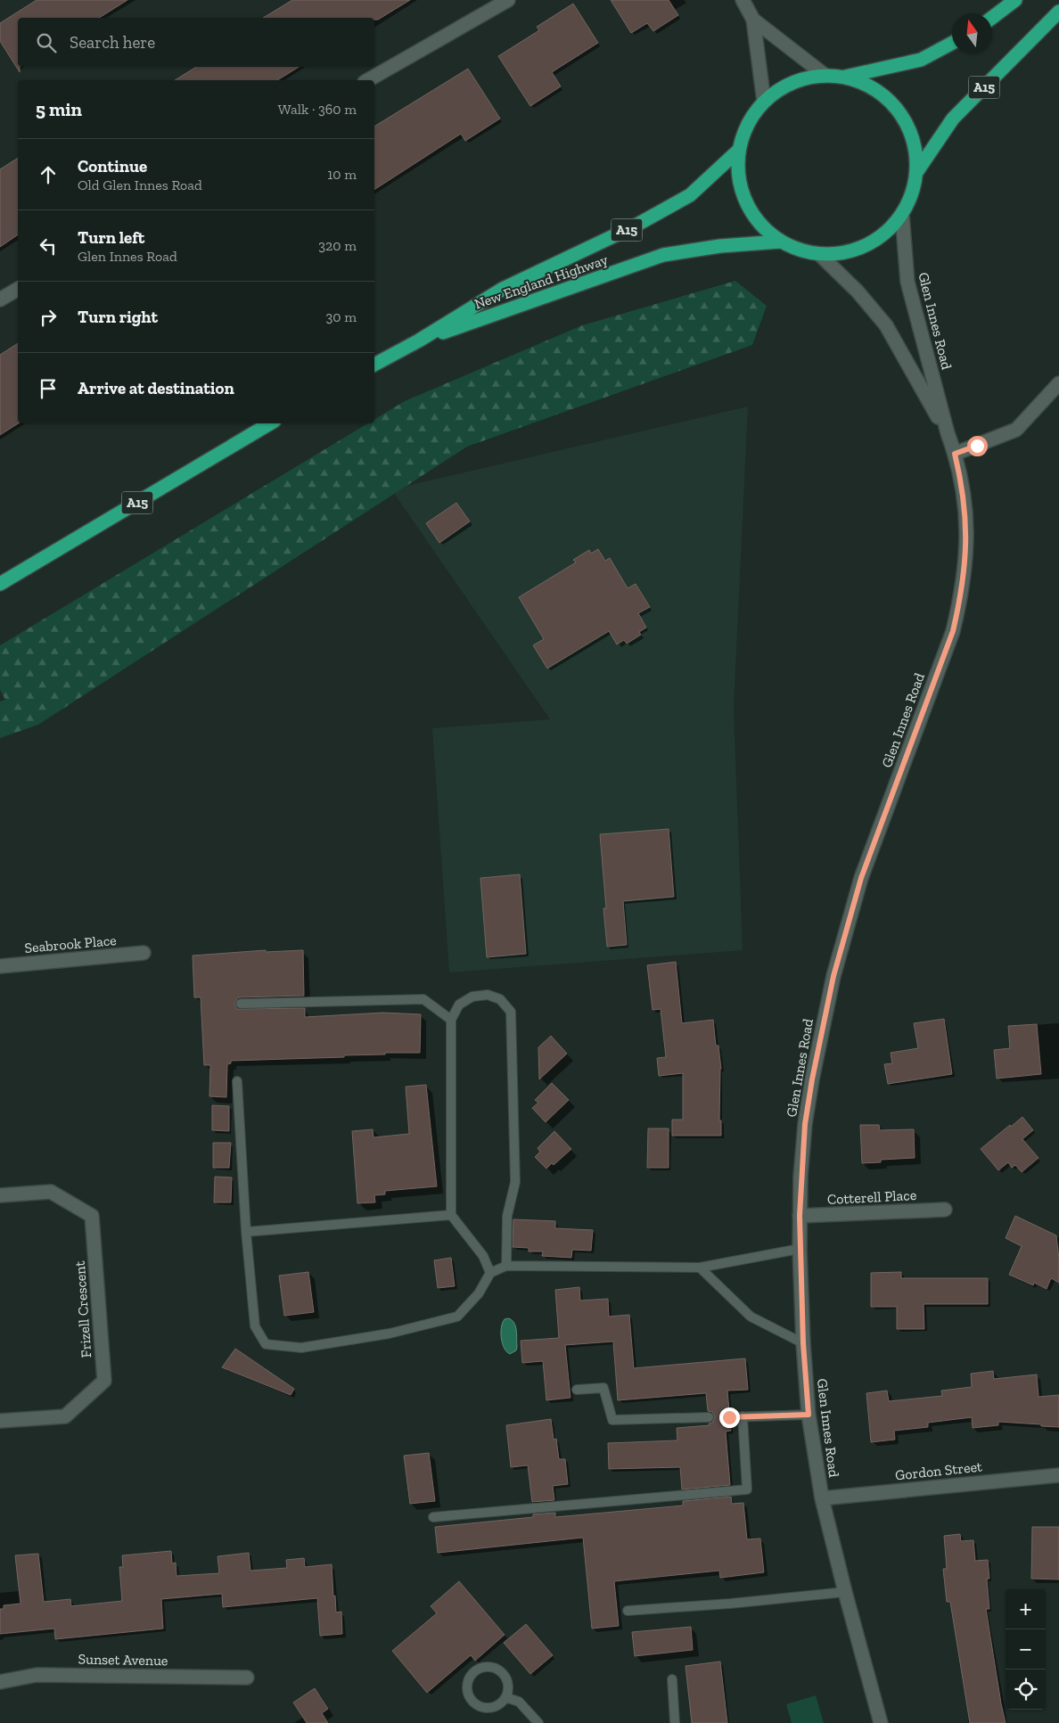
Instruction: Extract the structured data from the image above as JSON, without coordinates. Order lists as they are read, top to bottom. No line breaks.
{"streets":{"highway":["A15","New England Highway"],"main road":["Glen Innes Road","Seabrook Place","Cotterell Place","Frizell Crescent","Gordon Street","Sunset Avenue"]},"crossings":[["A15","New England Highway"],["A15","Glen Innes Road"],["Glen Innes Road","Cotterell Place"],["Glen Innes Road","Gordon Street"]],"north":"top","page":{"search":"Search here","heading":["5 min","Walk · 360 m"],"list":[["Continue","Old Glen Innes Road","10 m"],["Turn left","Glen Innes Road","320 m"],["Turn right","30 m"],"Arrive at destination"],"map_buttons":["+","−"]}}
